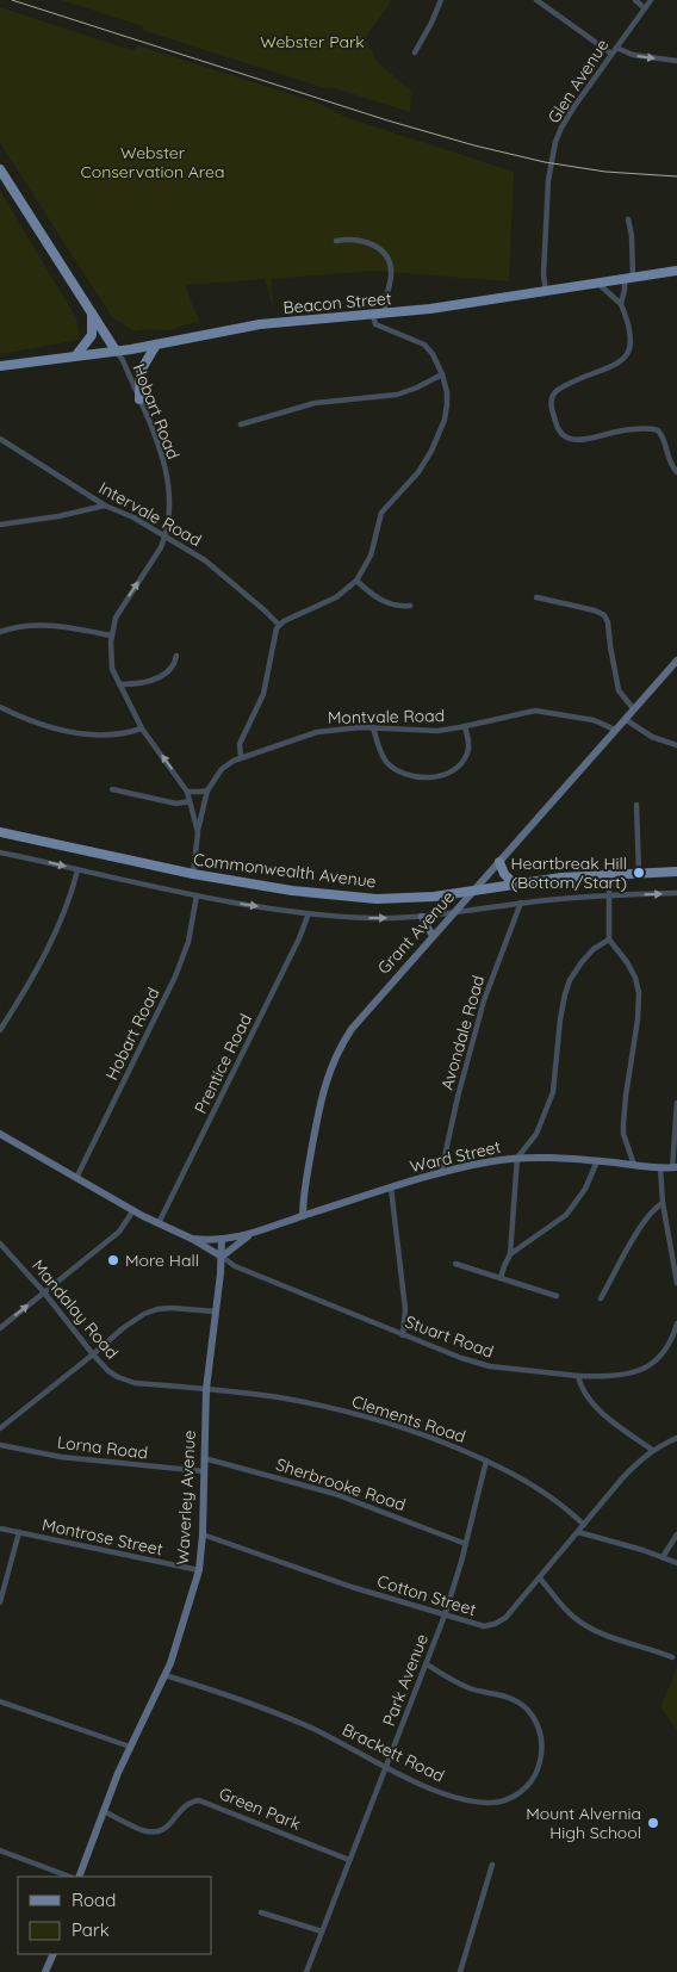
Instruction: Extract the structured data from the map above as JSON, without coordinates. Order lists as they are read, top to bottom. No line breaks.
{"streets":{"main road":["Beacon Street","Commonwealth Avenue"],"street":["Glen Avenue","Hobart Road","Intervale Road","Montvale Road","Grant Avenue","Avondale Road","Prentice Road","Ward Street","Mandalay Road","Stuart Road","Clements Road","Lorna Road","Sherbrooke Road","Waverley Avenue","Montrose Street","Cotton Street","Park Avenue","Brackett Road","Green Park"]},"crossings":[["Glen Avenue","Beacon Street"],["Beacon Street","Hobart Road"],["Hobart Road","Intervale Road"],["Hobart Road","Montvale Road"],["Hobart Road","Commonwealth Avenue"],["Hobart Road","Ward Street"],["Montvale Road","Grant Avenue"],["Commonwealth Avenue","Grant Avenue"],["Grant Avenue","Ward Street"],["Avondale Road","Ward Street"],["Prentice Road","Ward Street"],["Ward Street","Stuart Road"],["Ward Street","Waverley Avenue"],["Mandalay Road","Clements Road"],["Mandalay Road","Waverley Avenue"],["Stuart Road","Waverley Avenue"],["Clements Road","Waverley Avenue"],["Clements Road","Cotton Street"],["Clements Road","Park Avenue"],["Lorna Road","Waverley Avenue"],["Sherbrooke Road","Waverley Avenue"],["Sherbrooke Road","Park Avenue"],["Waverley Avenue","Montrose Street"],["Waverley Avenue","Cotton Street"],["Waverley Avenue","Brackett Road"],["Waverley Avenue","Green Park"],["Cotton Street","Park Avenue"],["Park Avenue","Brackett Road"],["Park Avenue","Green Park"]],"parks":["Webster Park","Webster Conservation Area"],"places":["Heartbreak Hill (Bottom/Start)","More Hall","Mount Alvernia High School"],"legend":["Road","Park"]}
